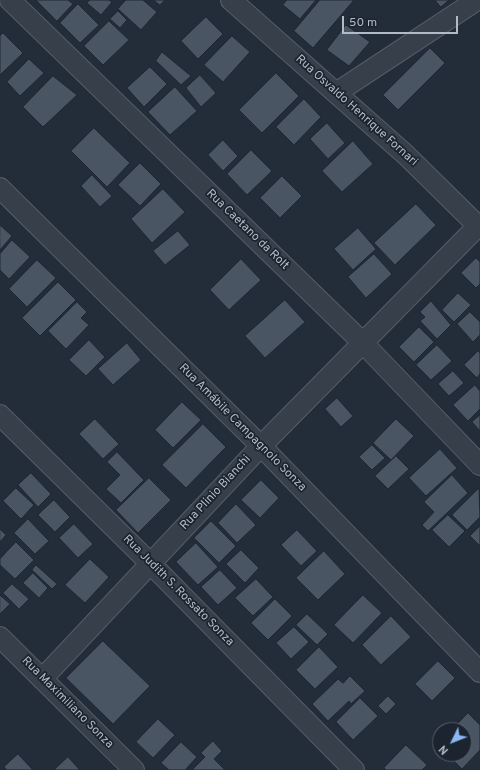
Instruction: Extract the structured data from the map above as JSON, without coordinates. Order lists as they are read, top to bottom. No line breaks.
{"streets":{"street":["Rua Osvaldo Henrique Fornari","Rua Caetano da Rolt","Rua Amábile Campagnolo Sonza","Rua Plinio Bianchi","Rua Judith S. Rossato Sonza","Rua Maximiliano Sonza"]},"crossings":[["Rua Osvaldo Henrique Fornari","Rua Plinio Bianchi"],["Rua Caetano da Rolt","Rua Plinio Bianchi"],["Rua Amábile Campagnolo Sonza","Rua Plinio Bianchi"],["Rua Plinio Bianchi","Rua Judith S. Rossato Sonza"],["Rua Plinio Bianchi","Rua Maximiliano Sonza"]],"scale_bar":"50 m","north":"bottom left"}
